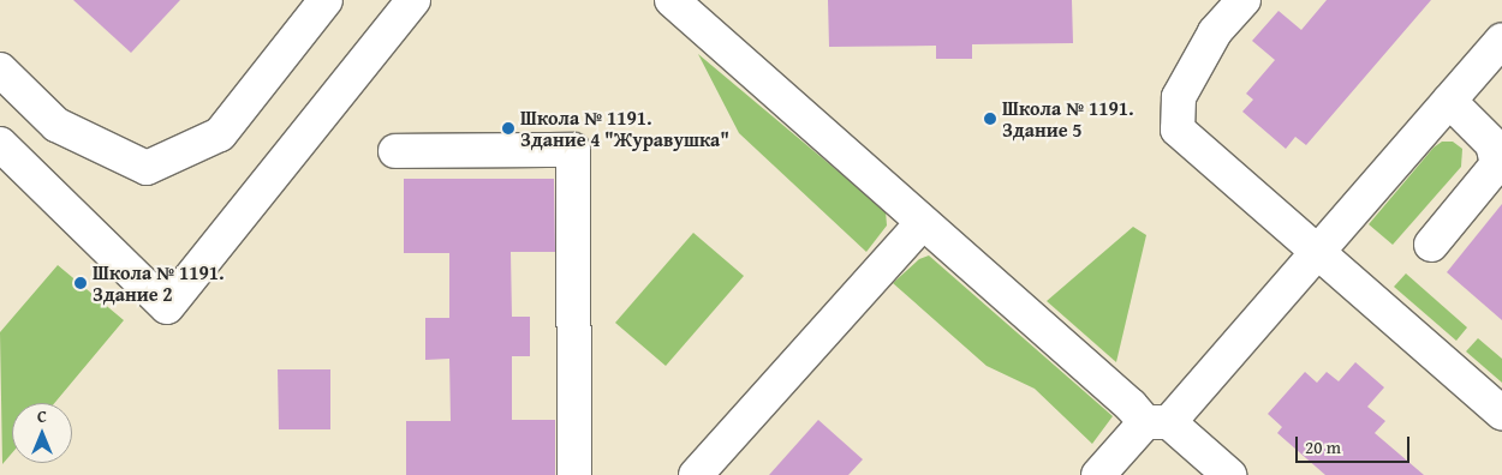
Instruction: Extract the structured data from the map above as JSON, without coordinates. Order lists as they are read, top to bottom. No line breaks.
{"places":["Школа № 1191. Здание 5","Школа № 1191. Здание 4 \"Журавушка\"","Школа № 1191. Здание 2"],"scale_bar":"20 m","north":"top"}
